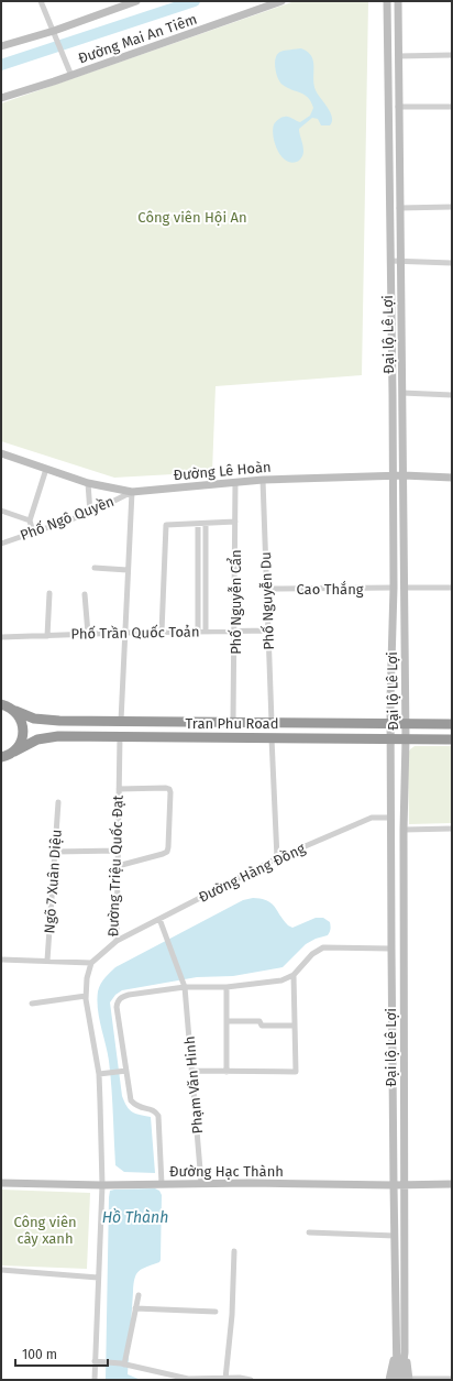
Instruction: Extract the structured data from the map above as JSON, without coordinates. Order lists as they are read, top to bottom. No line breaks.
{"streets":{"highway":["Tran Phu Road"],"main road":["Đường Mai An Tiêm","Đại lộ Lê Lợi","Đường Lê Hoàn","Đường Hạc Thành"],"street":["Phố Ngô Quyền","Cao Thắng","Phố Nguyễn Du","Phố Nguyễn Cẩn","Phố Trần Quốc Toản","Đường Triệu Quốc Đạt","Đường Hàng Đồng","Ngõ 7 Xuân Diệu","Phạm Văn Hinh"]},"crossings":[["Đại lộ Lê Lợi","Đường Lê Hoàn"],["Đại lộ Lê Lợi","Cao Thắng"],["Đại lộ Lê Lợi","Tran Phu Road"],["Đại lộ Lê Lợi","Đường Hàng Đồng"],["Đại lộ Lê Lợi","Đường Hạc Thành"],["Đường Lê Hoàn","Phố Ngô Quyền"],["Đường Lê Hoàn","Phố Nguyễn Du"],["Đường Lê Hoàn","Phố Nguyễn Cẩn"],["Cao Thắng","Phố Nguyễn Du"],["Phố Nguyễn Du","Phố Trần Quốc Toản"],["Phố Nguyễn Du","Tran Phu Road"],["Phố Nguyễn Cẩn","Phố Trần Quốc Toản"],["Phố Nguyễn Cẩn","Tran Phu Road"],["Tran Phu Road","Đường Triệu Quốc Đạt"],["Đường Triệu Quốc Đạt","Đường Hàng Đồng"],["Đường Hàng Đồng","Phạm Văn Hinh"],["Phạm Văn Hinh","Đường Hạc Thành"]],"water":["Hồ Thành"],"parks":["Công viên Hội An","Công viên cây xanh"],"scale_bar":"100 m"}
